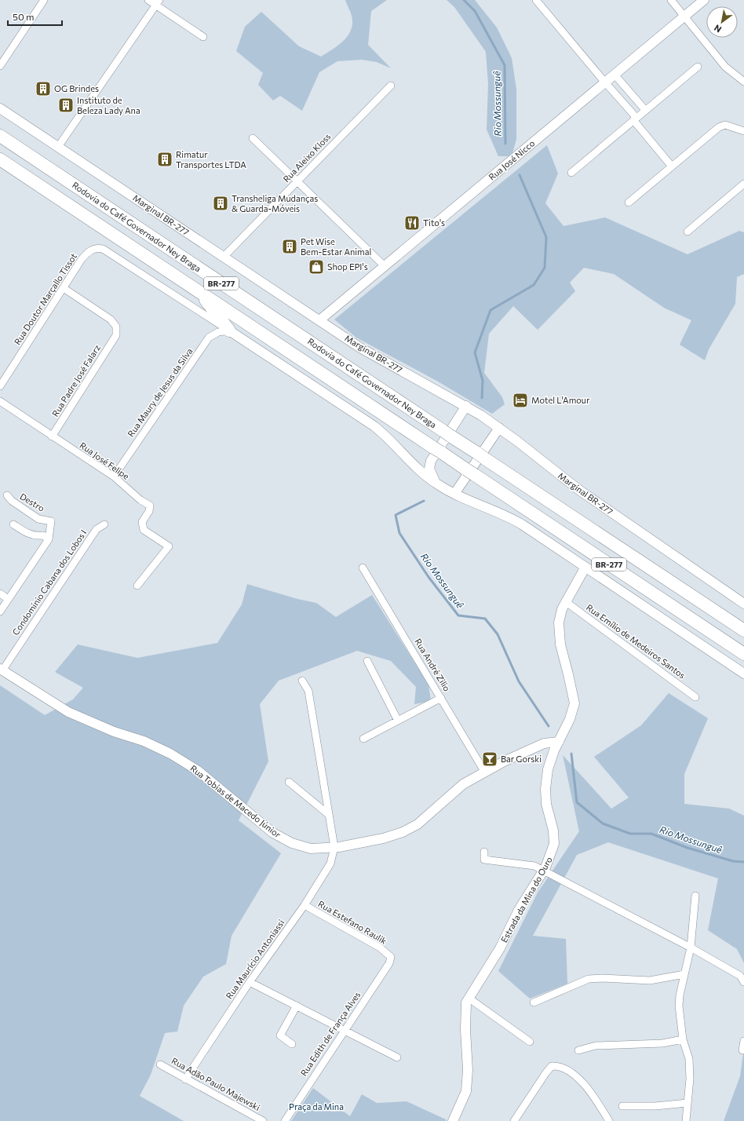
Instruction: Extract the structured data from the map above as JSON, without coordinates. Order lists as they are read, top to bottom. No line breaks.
{"streets":{"highway":["Rodovia do Café Governador Ney Braga","BR-277"],"street":["Rua Aleixo Kloss","Rua José Nicco","Marginal BR-277","Rua Doutor Marçallo Tissot","Rua Padre José Falarz","Rua Maury de Jesus da Silva","Rua José Felipe","Destro","Condomínio Cabana dos Lobos I","Rua Emílio de Medeiros Santos","Rua André Zilio","Rua Tobias de Macedo Júnior","Estrada da Mina do Ouro","Rua Estefano Raulik","Rua Maurício Antoniassi","Rua Edith de França Alves","Rua Adão Paulo Majewski"]},"crossings":[["Rua Aleixo Kloss","Marginal BR-277"],["Rua José Nicco","Marginal BR-277"],["Rua Doutor Marçallo Tissot","Rua Padre José Falarz"],["Rua Doutor Marçallo Tissot","Rua Maury de Jesus da Silva"],["Rua Padre José Falarz","Rua José Felipe"],["Rua Maury de Jesus da Silva","Rua José Felipe"],["Condomínio Cabana dos Lobos I","Rua Tobias de Macedo Júnior"],["Rua Emílio de Medeiros Santos","Estrada da Mina do Ouro"],["Rua André Zilio","Rua Tobias de Macedo Júnior"],["Rua Tobias de Macedo Júnior","Estrada da Mina do Ouro"],["Rua Tobias de Macedo Júnior","Rua Maurício Antoniassi"],["Rua Estefano Raulik","Rua Maurício Antoniassi"],["Rua Estefano Raulik","Rua Edith de França Alves"],["Rua Maurício Antoniassi","Rua Adão Paulo Majewski"]],"water":["Rio Mossunguê"],"parks":["Praça da Mina"],"places":{"building":["OG Brindes","Instituto de Beleza Lady Ana","Rimatur Transportes LTDA","Transheliga Mudanças & Guarda-Móveis","Pet Wise Bem-Estar Animal"],"restaurant":["Tito's"],"shop":["Shop EPI's"],"hotel":["Motel L'Amour"],"bar":["Bar Gorski"]},"scale_bar":"50 m","north":"bottom left"}
